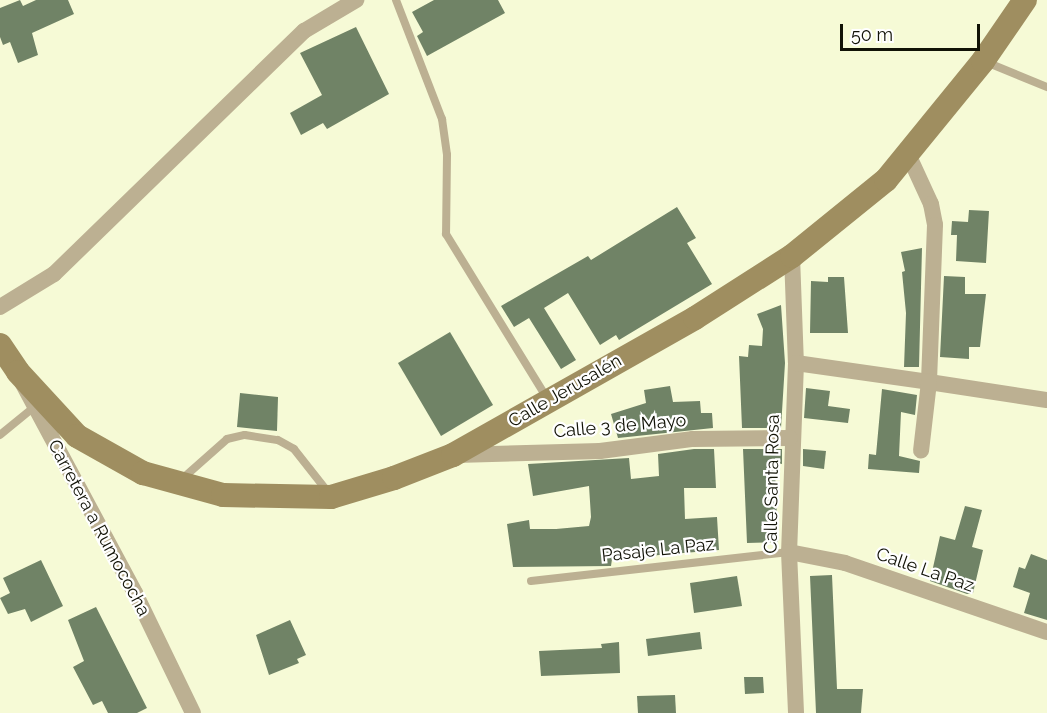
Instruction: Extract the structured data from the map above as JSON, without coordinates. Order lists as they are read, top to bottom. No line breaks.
{"streets":{"street":["Calle Jerusalén","Calle 3 de Mayo","Calle Santa Rosa","Carretera a Rumococha","Calle La Paz"],"lane":["Pasaje La Paz"]},"crossings":[["Calle Jerusalén","Calle 3 de Mayo"],["Calle Jerusalén","Calle Santa Rosa"],["Calle Jerusalén","Carretera a Rumococha"],["Calle 3 de Mayo","Calle Santa Rosa"],["Calle Santa Rosa","Pasaje La Paz"],["Calle Santa Rosa","Calle La Paz"],["Pasaje La Paz","Calle La Paz"]],"scale_bar":"50 m"}
